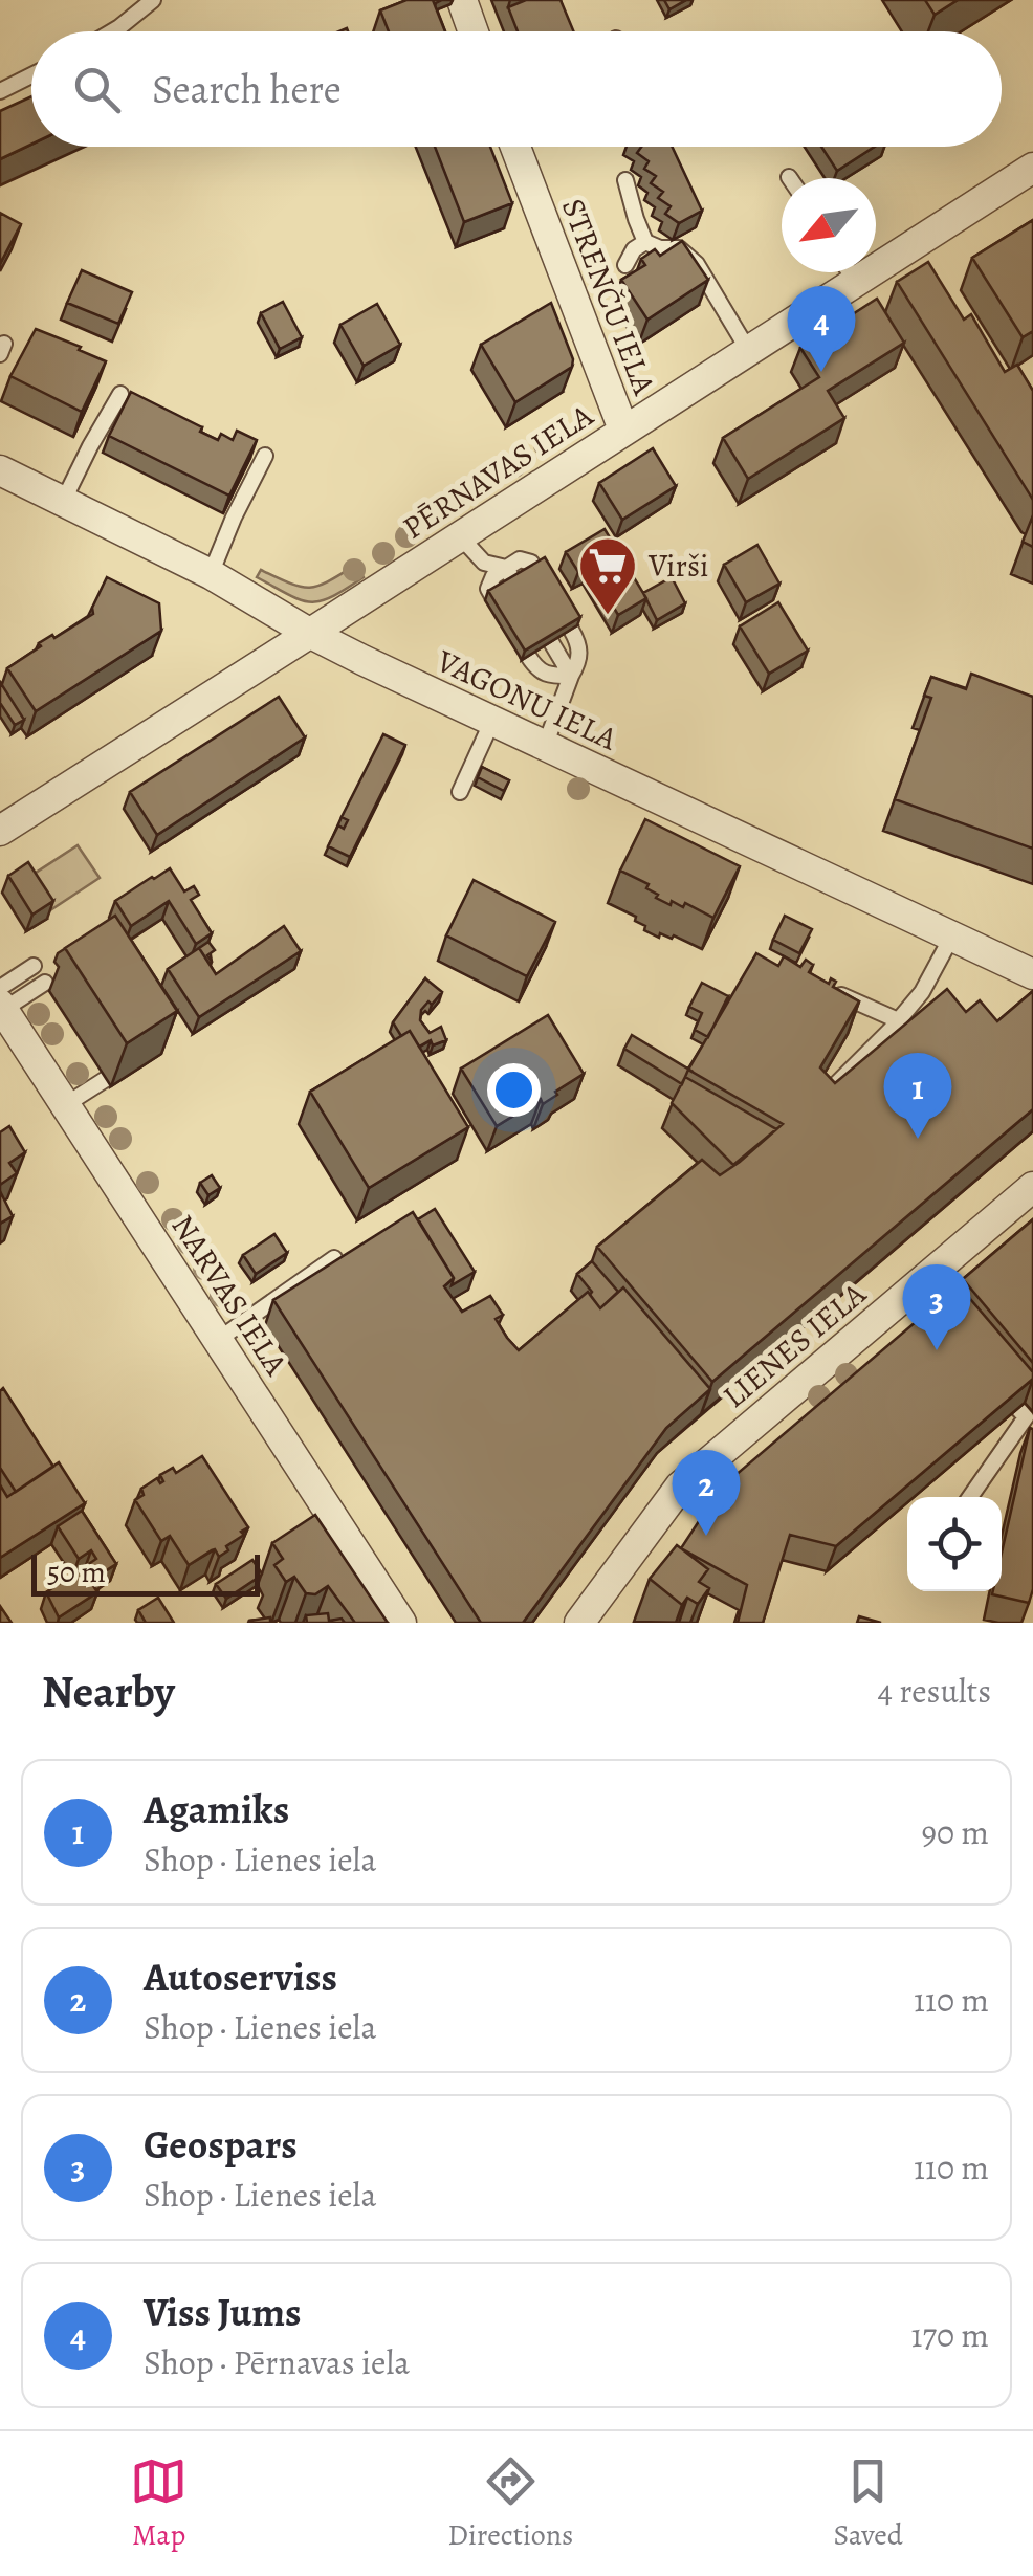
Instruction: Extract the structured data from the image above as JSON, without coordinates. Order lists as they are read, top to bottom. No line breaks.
{"streets":{"street":["STRENČU IELA","PĒRNAVAS IELA","VAGONU IELA","NARVAS IELA","LIENES IELA"]},"crossings":[["STRENČU IELA","PĒRNAVAS IELA"],["PĒRNAVAS IELA","VAGONU IELA"]],"places":{"supermarket":["Virši"]},"scale_bar":"50 m","north":"bottom left","page":{"search":"Search here","pins":["4","1","3","2"],"scale":"50 m","heading":["Nearby","4 results"],"list":[{"mark":"1","name":"Agamiks","note":"Shop · Lienes iela","value":"90 m"},{"mark":"2","name":"Autoserviss","note":"Shop · Lienes iela","value":"110 m"},{"mark":"3","name":"Geospars","note":"Shop · Lienes iela","value":"110 m"},{"mark":"4","name":"Viss Jums","note":"Shop · Pērnavas iela","value":"170 m"}],"nav":["Map","Directions","Saved"]}}
